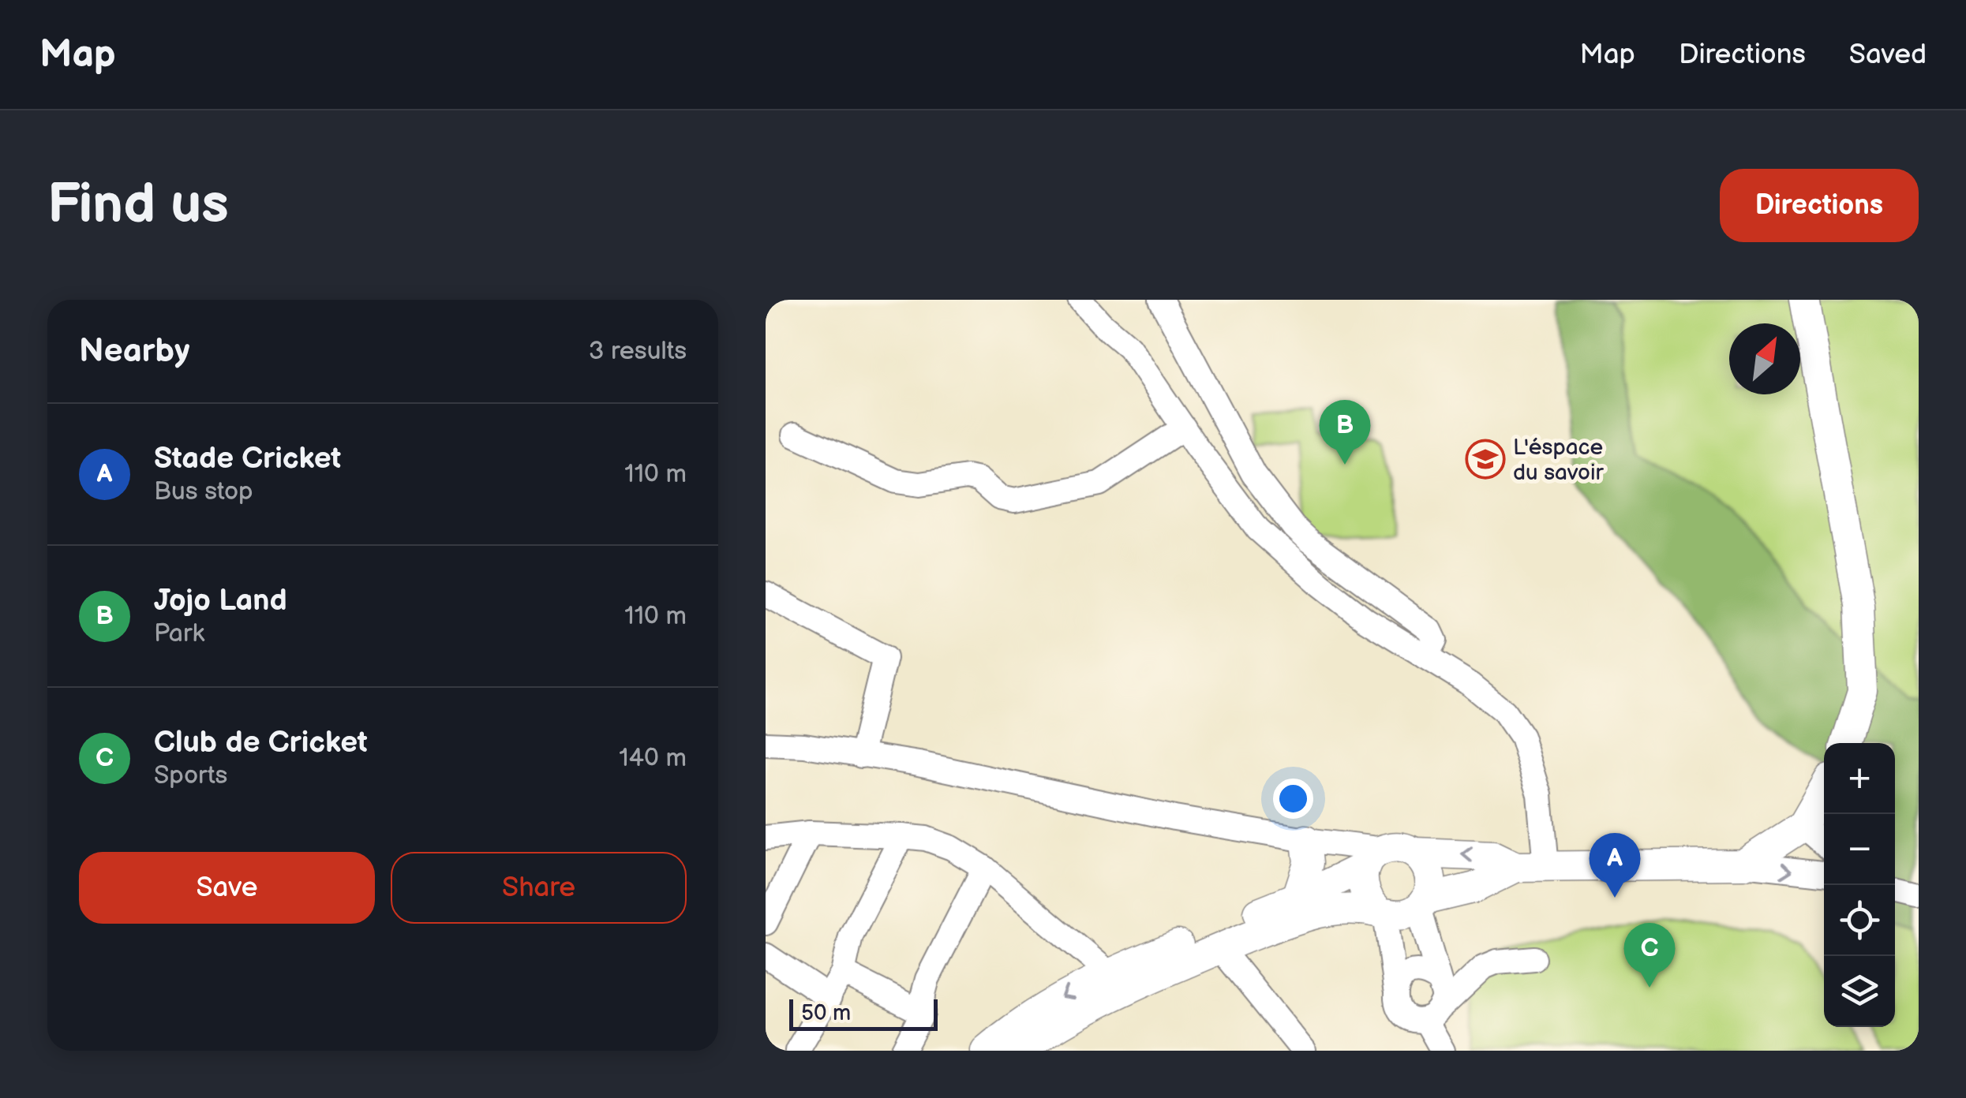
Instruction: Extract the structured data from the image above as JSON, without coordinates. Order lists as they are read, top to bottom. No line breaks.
{"places":{"school or university":["L'éspace du savoir"]},"scale_bar":"50 m","north":"top right","page":{"header":"Map","nav":["Map","Directions","Saved"],"buttons":["Directions",["Save","Share"]],"title":"Find us","heading":["Nearby","3 results"],"pins":["B","A","C"],"list":[{"mark":"A","name":"Stade Cricket","note":"Bus stop","value":"110 m"},{"mark":"B","name":"Jojo Land","note":"Park","value":"110 m"},{"mark":"C","name":"Club de Cricket","note":"Sports","value":"140 m"}],"map_buttons":["+","−"],"scale":"50 m"}}
